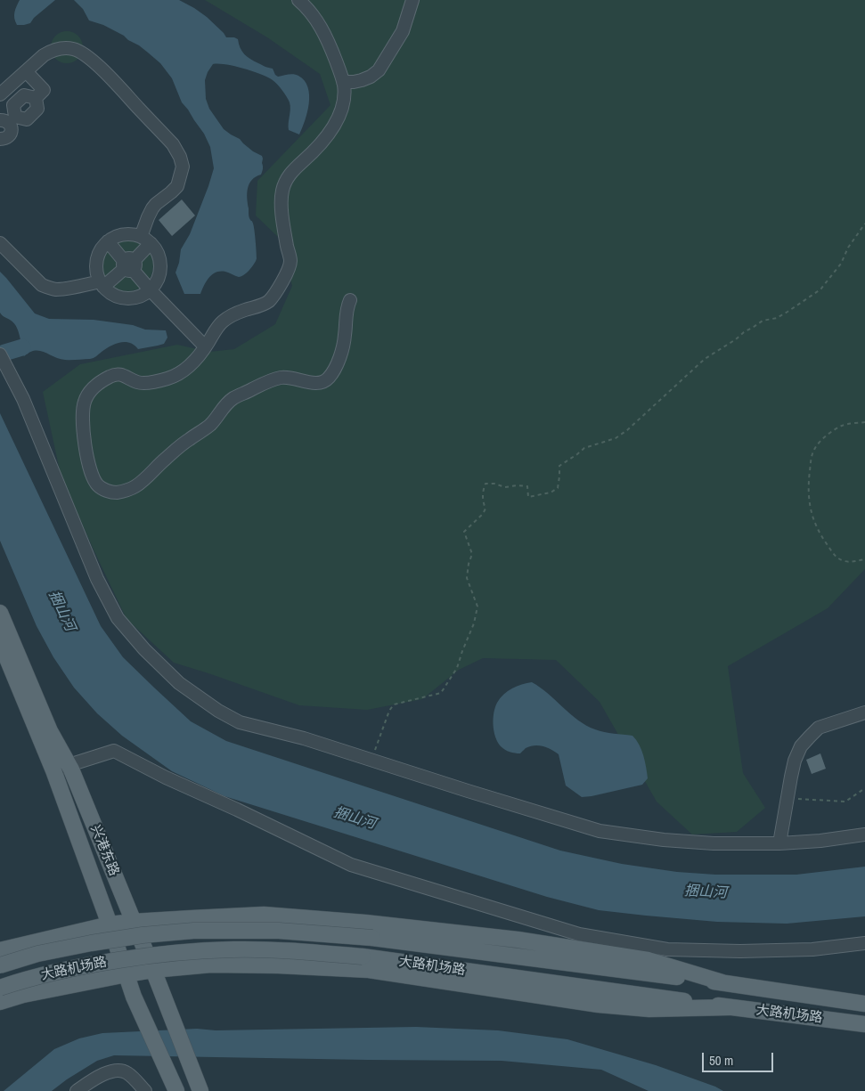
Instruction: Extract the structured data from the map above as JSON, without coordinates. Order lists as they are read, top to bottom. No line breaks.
{"streets":{"main road":["兴港东路","大路机场路"]},"water":["捆山河"],"scale_bar":"50 m"}
